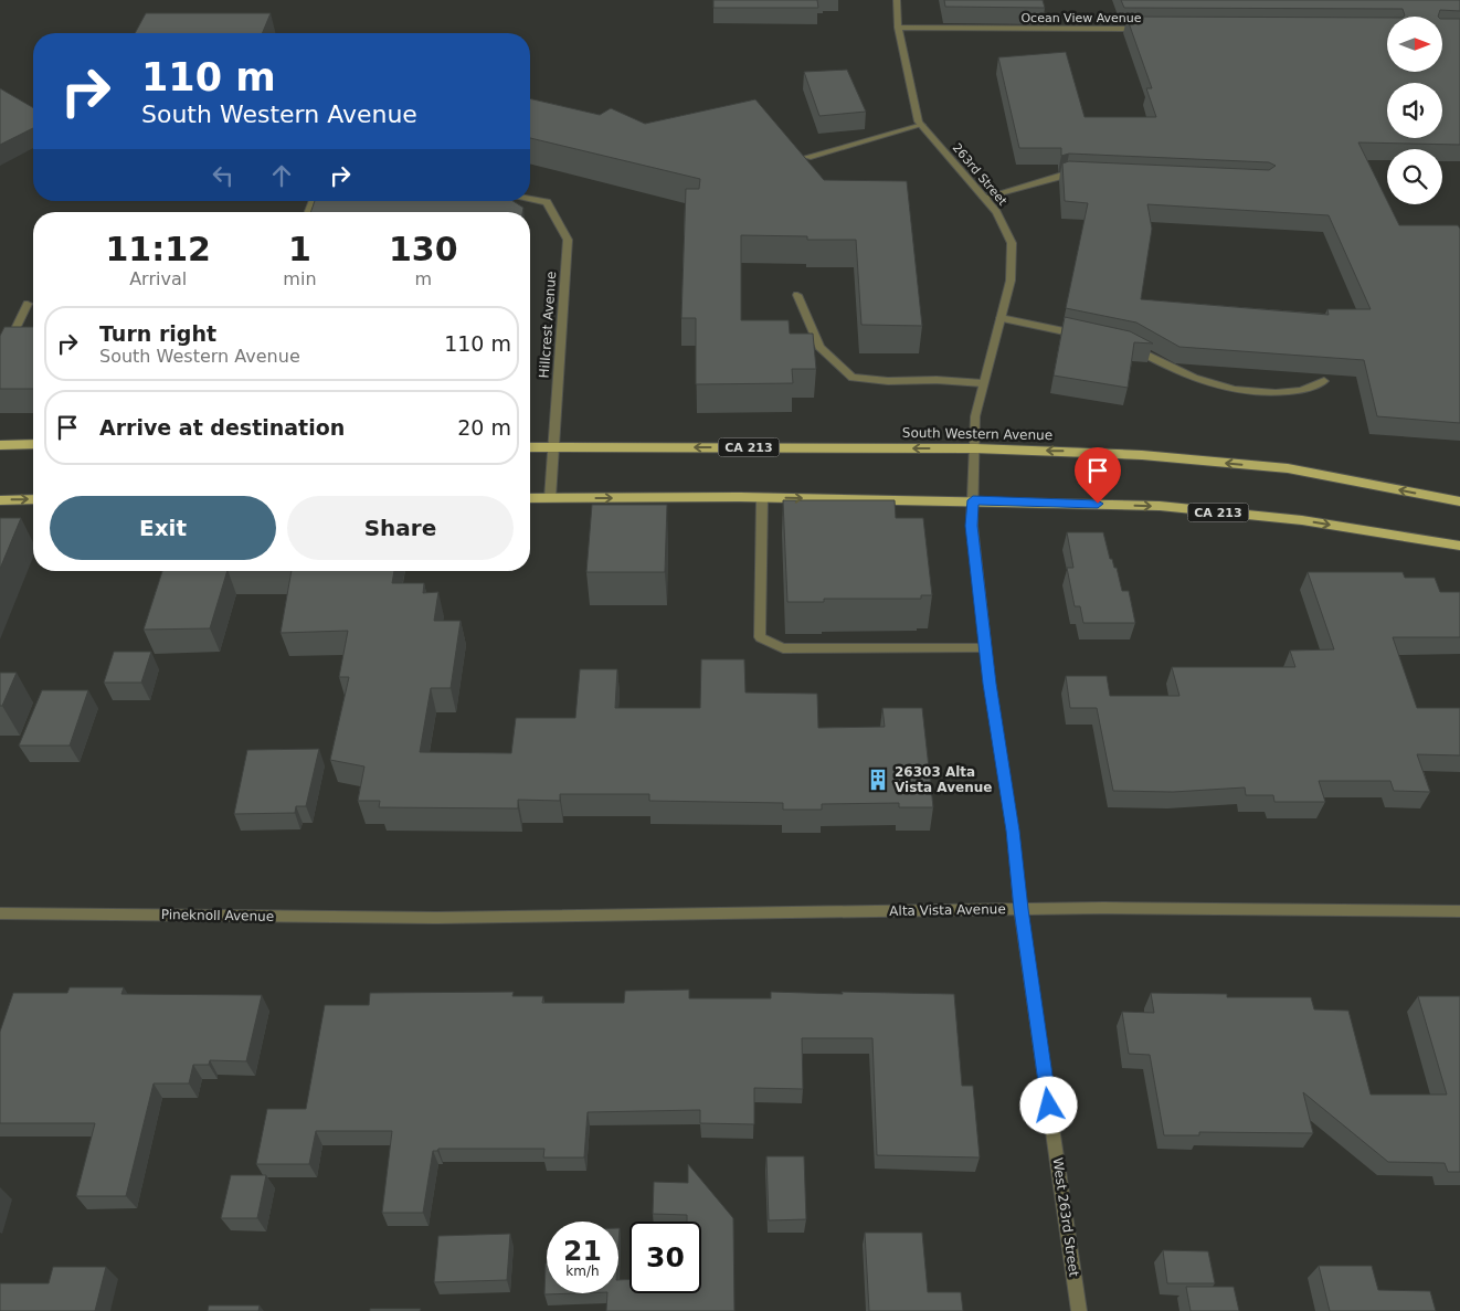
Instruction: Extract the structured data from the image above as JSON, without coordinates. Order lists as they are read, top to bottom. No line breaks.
{"streets":{"main road":["South Western Avenue","CA 213"],"street":["Ocean View Avenue","263rd Street","Hillcrest Avenue","Alta Vista Avenue","Pineknoll Avenue","West 263rd Street"]},"crossings":[["Ocean View Avenue","263rd Street"],["263rd Street","South Western Avenue"],["263rd Street","CA 213"],["263rd Street","West 263rd Street"],["Hillcrest Avenue","South Western Avenue"],["Hillcrest Avenue","CA 213"],["CA 213","West 263rd Street"],["Alta Vista Avenue","Pineknoll Avenue"],["Alta Vista Avenue","West 263rd Street"]],"places":{"building":["26303 Alta Vista Avenue"]},"north":"right","page":{"turn":["110 m","South Western Avenue"],"eta":["11:12","Arrival","1","min","130","m"],"list":[{"name":"Turn right","note":"South Western Avenue","value":"110 m"},{"name":"Arrive at destination","value":"20 m"}],"buttons":["Exit","Share"],"speed":"21 km/h","limit":"30"}}
